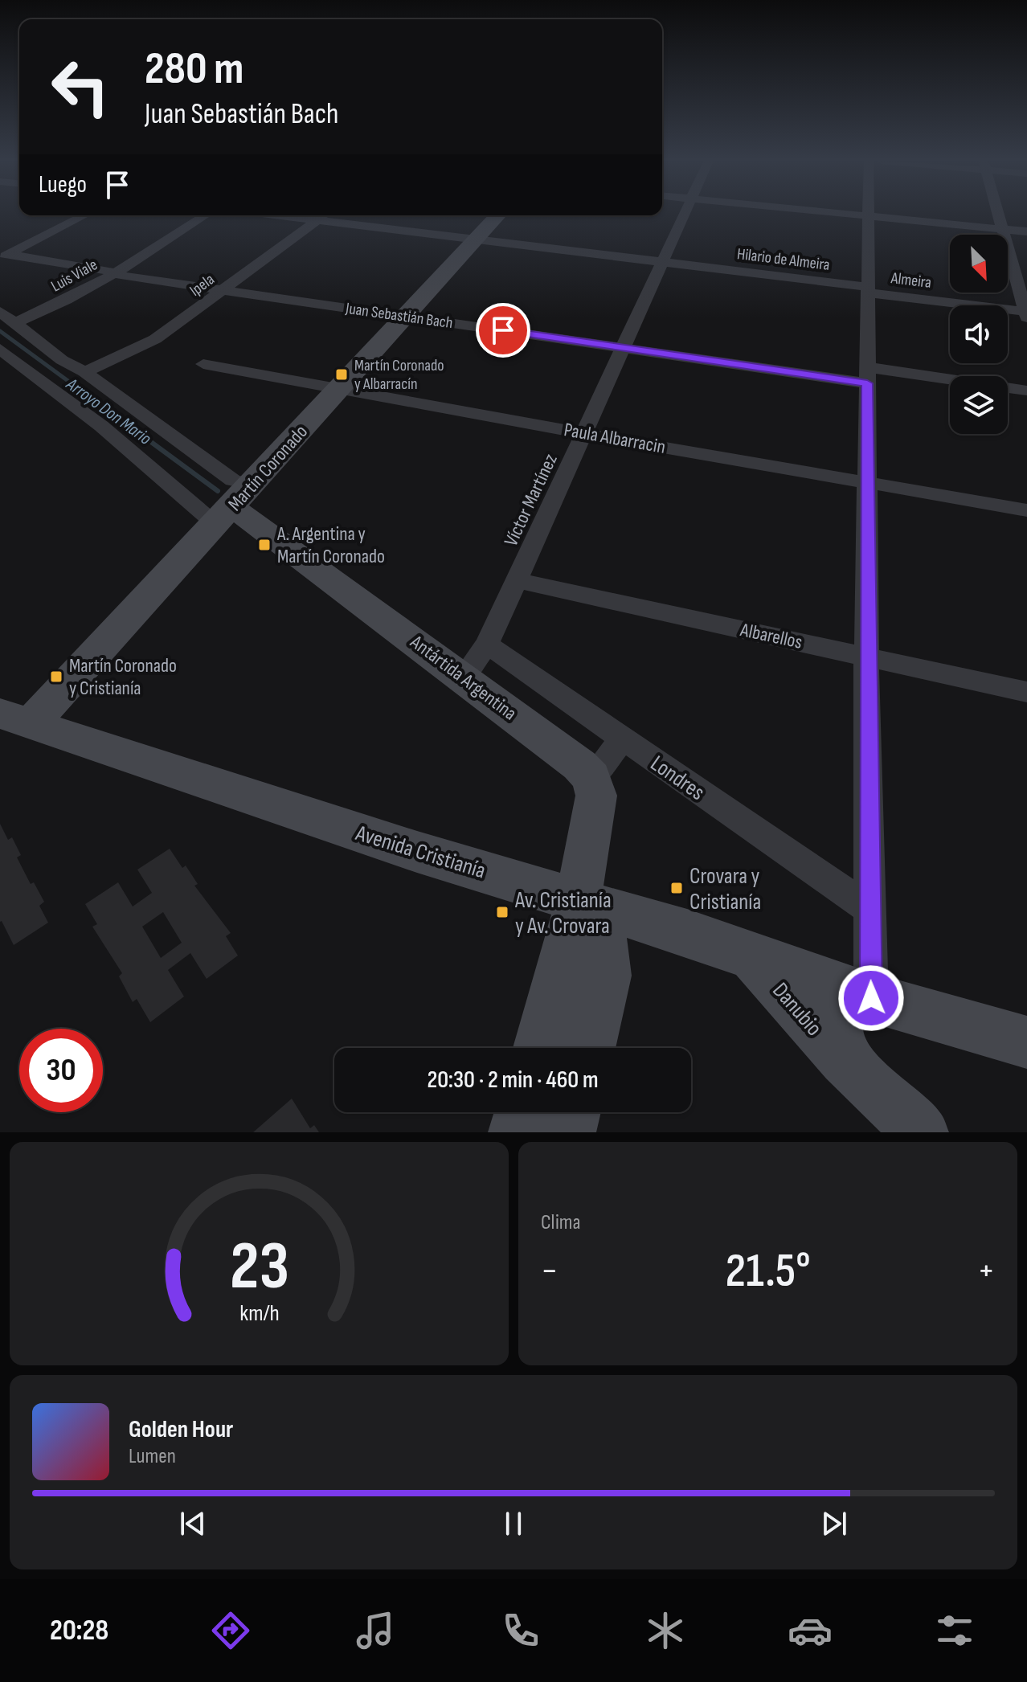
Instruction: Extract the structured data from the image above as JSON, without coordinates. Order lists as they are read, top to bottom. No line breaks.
{"streets":{"street":["Hilario de Almeira","Luis Viale","Almeira","Ipela","Juan Sebastián Bach","Paula Albarracin","Martín Coronado","Víctor Martínez","Albarellos","Antártida Argentina","Londres","Avenida Cristianía","Danubio"]},"crossings":[["Hilario de Almeira","Almeira"],["Hilario de Almeira","Ipela"],["Hilario de Almeira","Martín Coronado"],["Hilario de Almeira","Víctor Martínez"],["Luis Viale","Juan Sebastián Bach"],["Luis Viale","Antártida Argentina"],["Ipela","Juan Sebastián Bach"],["Ipela","Antártida Argentina"],["Juan Sebastián Bach","Martín Coronado"],["Juan Sebastián Bach","Víctor Martínez"],["Paula Albarracin","Martín Coronado"],["Paula Albarracin","Víctor Martínez"],["Martín Coronado","Antártida Argentina"],["Martín Coronado","Avenida Cristianía"],["Víctor Martínez","Albarellos"],["Víctor Martínez","Antártida Argentina"],["Víctor Martínez","Londres"],["Avenida Cristianía","Danubio"]],"water":["Arroyo Don Mario"],"places":{"transit":["Martín Coronado y Albarracín","A. Argentina y Martín Coronado","Martín Coronado y Cristianía","Crovara y Cristianía","Av. Cristianía y Av. Crovara"]},"north":"bottom right","page":{"turn":["280 m","Juan Sebastián Bach"],"then":"Luego","limit":"30","trip":"20:30 · 2 min · 460 m","tile":"Clima","heat":["−","21.5°","+"],"song":["Golden Hour","Lumen"],"tabs":"20:28","gauge":["23","km/h"]}}
